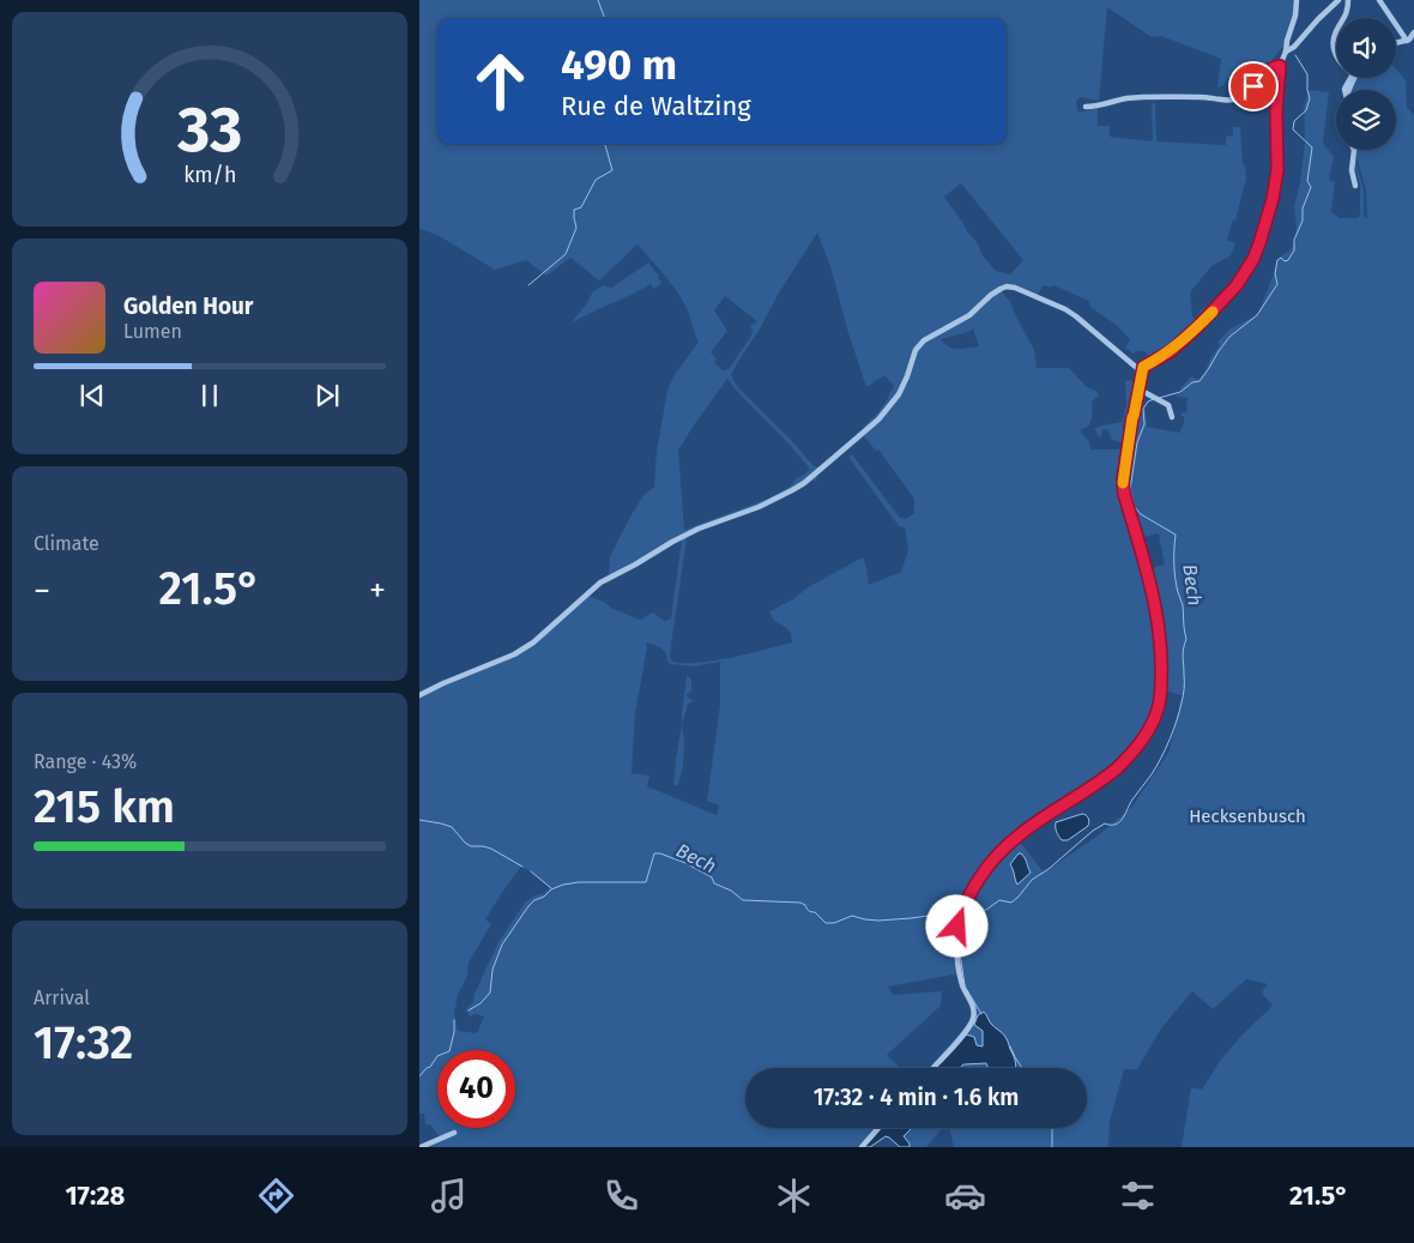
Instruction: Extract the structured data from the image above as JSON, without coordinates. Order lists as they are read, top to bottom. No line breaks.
{"water":["Bech"],"parks":["Hecksenbusch"],"page":{"turn":["490 m","Rue de Waltzing"],"song":["Golden Hour","Lumen"],"tile":["Climate",["Range · 43%","215 km"],["Arrival","17:32"]],"heat":["−","21.5°","+"],"limit":"40","trip":"17:32 · 4 min · 1.6 km","tabs":["17:28","21.5°"],"gauge":["33","km/h"]}}
